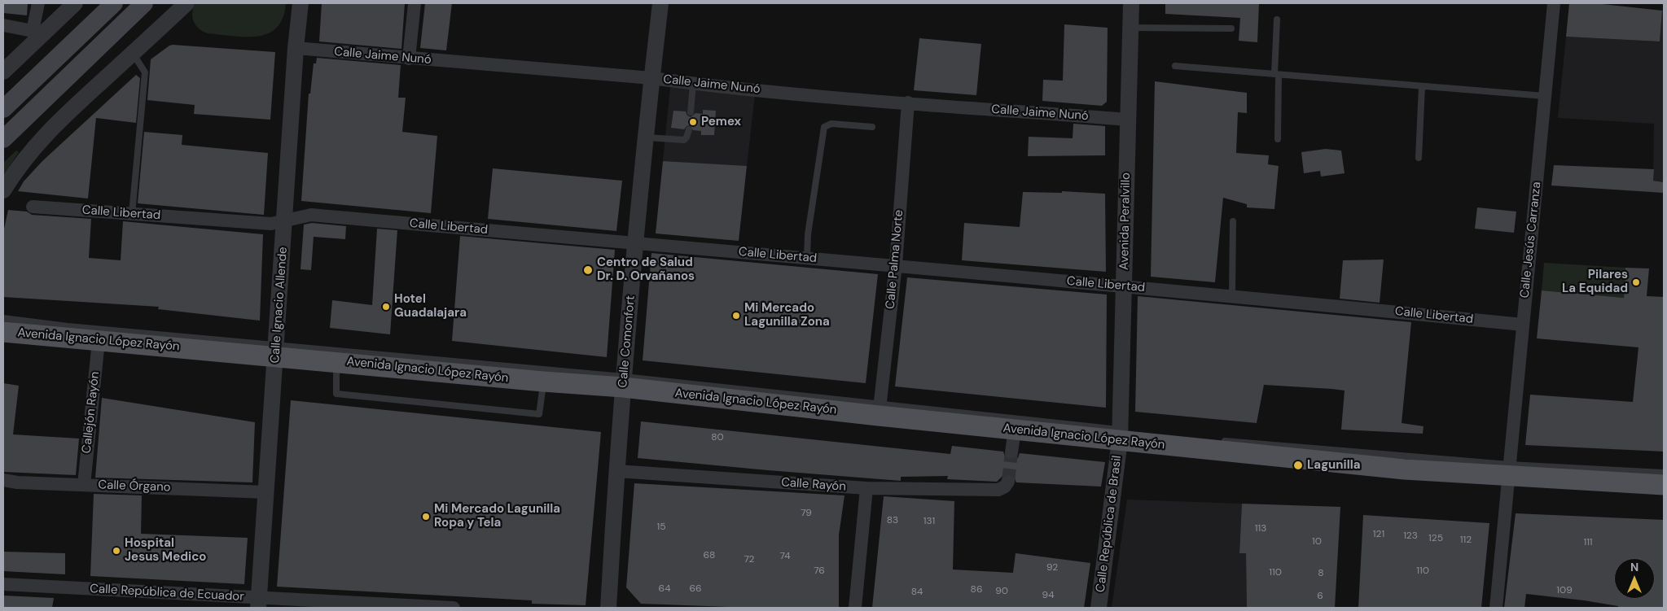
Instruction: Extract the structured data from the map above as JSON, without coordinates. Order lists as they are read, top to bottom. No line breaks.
{"streets":{"main road":["Avenida Ignacio López Rayón"],"street":["Calle Jaime Nunó","Calle Libertad","Avenida Peralvillo","Calle Jesús Carranza","Calle Palma Norte","Calle Ignacio Allende","Calle Comonfort","Callejón Rayón","Calle Rayón","Calle Órgano","Calle República de Brasil","Calle República de Ecuador"]},"crossings":[["Calle Jaime Nunó","Avenida Peralvillo"],["Calle Jaime Nunó","Calle Palma Norte"],["Calle Jaime Nunó","Calle Ignacio Allende"],["Calle Jaime Nunó","Calle Comonfort"],["Calle Libertad","Avenida Peralvillo"],["Calle Libertad","Calle Jesús Carranza"],["Calle Libertad","Calle Palma Norte"],["Calle Libertad","Calle Ignacio Allende"],["Calle Libertad","Calle Comonfort"],["Avenida Peralvillo","Avenida Ignacio López Rayón"],["Avenida Peralvillo","Calle República de Brasil"],["Calle Jesús Carranza","Avenida Ignacio López Rayón"],["Calle Palma Norte","Avenida Ignacio López Rayón"],["Calle Ignacio Allende","Avenida Ignacio López Rayón"],["Calle Ignacio Allende","Calle Órgano"],["Calle Ignacio Allende","Calle República de Ecuador"],["Avenida Ignacio López Rayón","Calle Comonfort"],["Avenida Ignacio López Rayón","Callejón Rayón"],["Avenida Ignacio López Rayón","Calle República de Brasil"],["Calle Comonfort","Calle Rayón"],["Callejón Rayón","Calle Órgano"]],"places":["Pemex","Centro de Salud Dr. D. Orvañanos","Pilares La Equidad","Hotel Guadalajara","Mi Mercado Lagunilla Zona","Lagunilla","Mi Mercado Lagunilla Ropa y Tela","Hospital Jesus Medico"],"house_numbers":["80","79","83","131","15","113","121","123","125","112","10","111","68","74","72","92","76","110","110","8","64","66","86","109","90","84","94","6"],"north":"top"}
